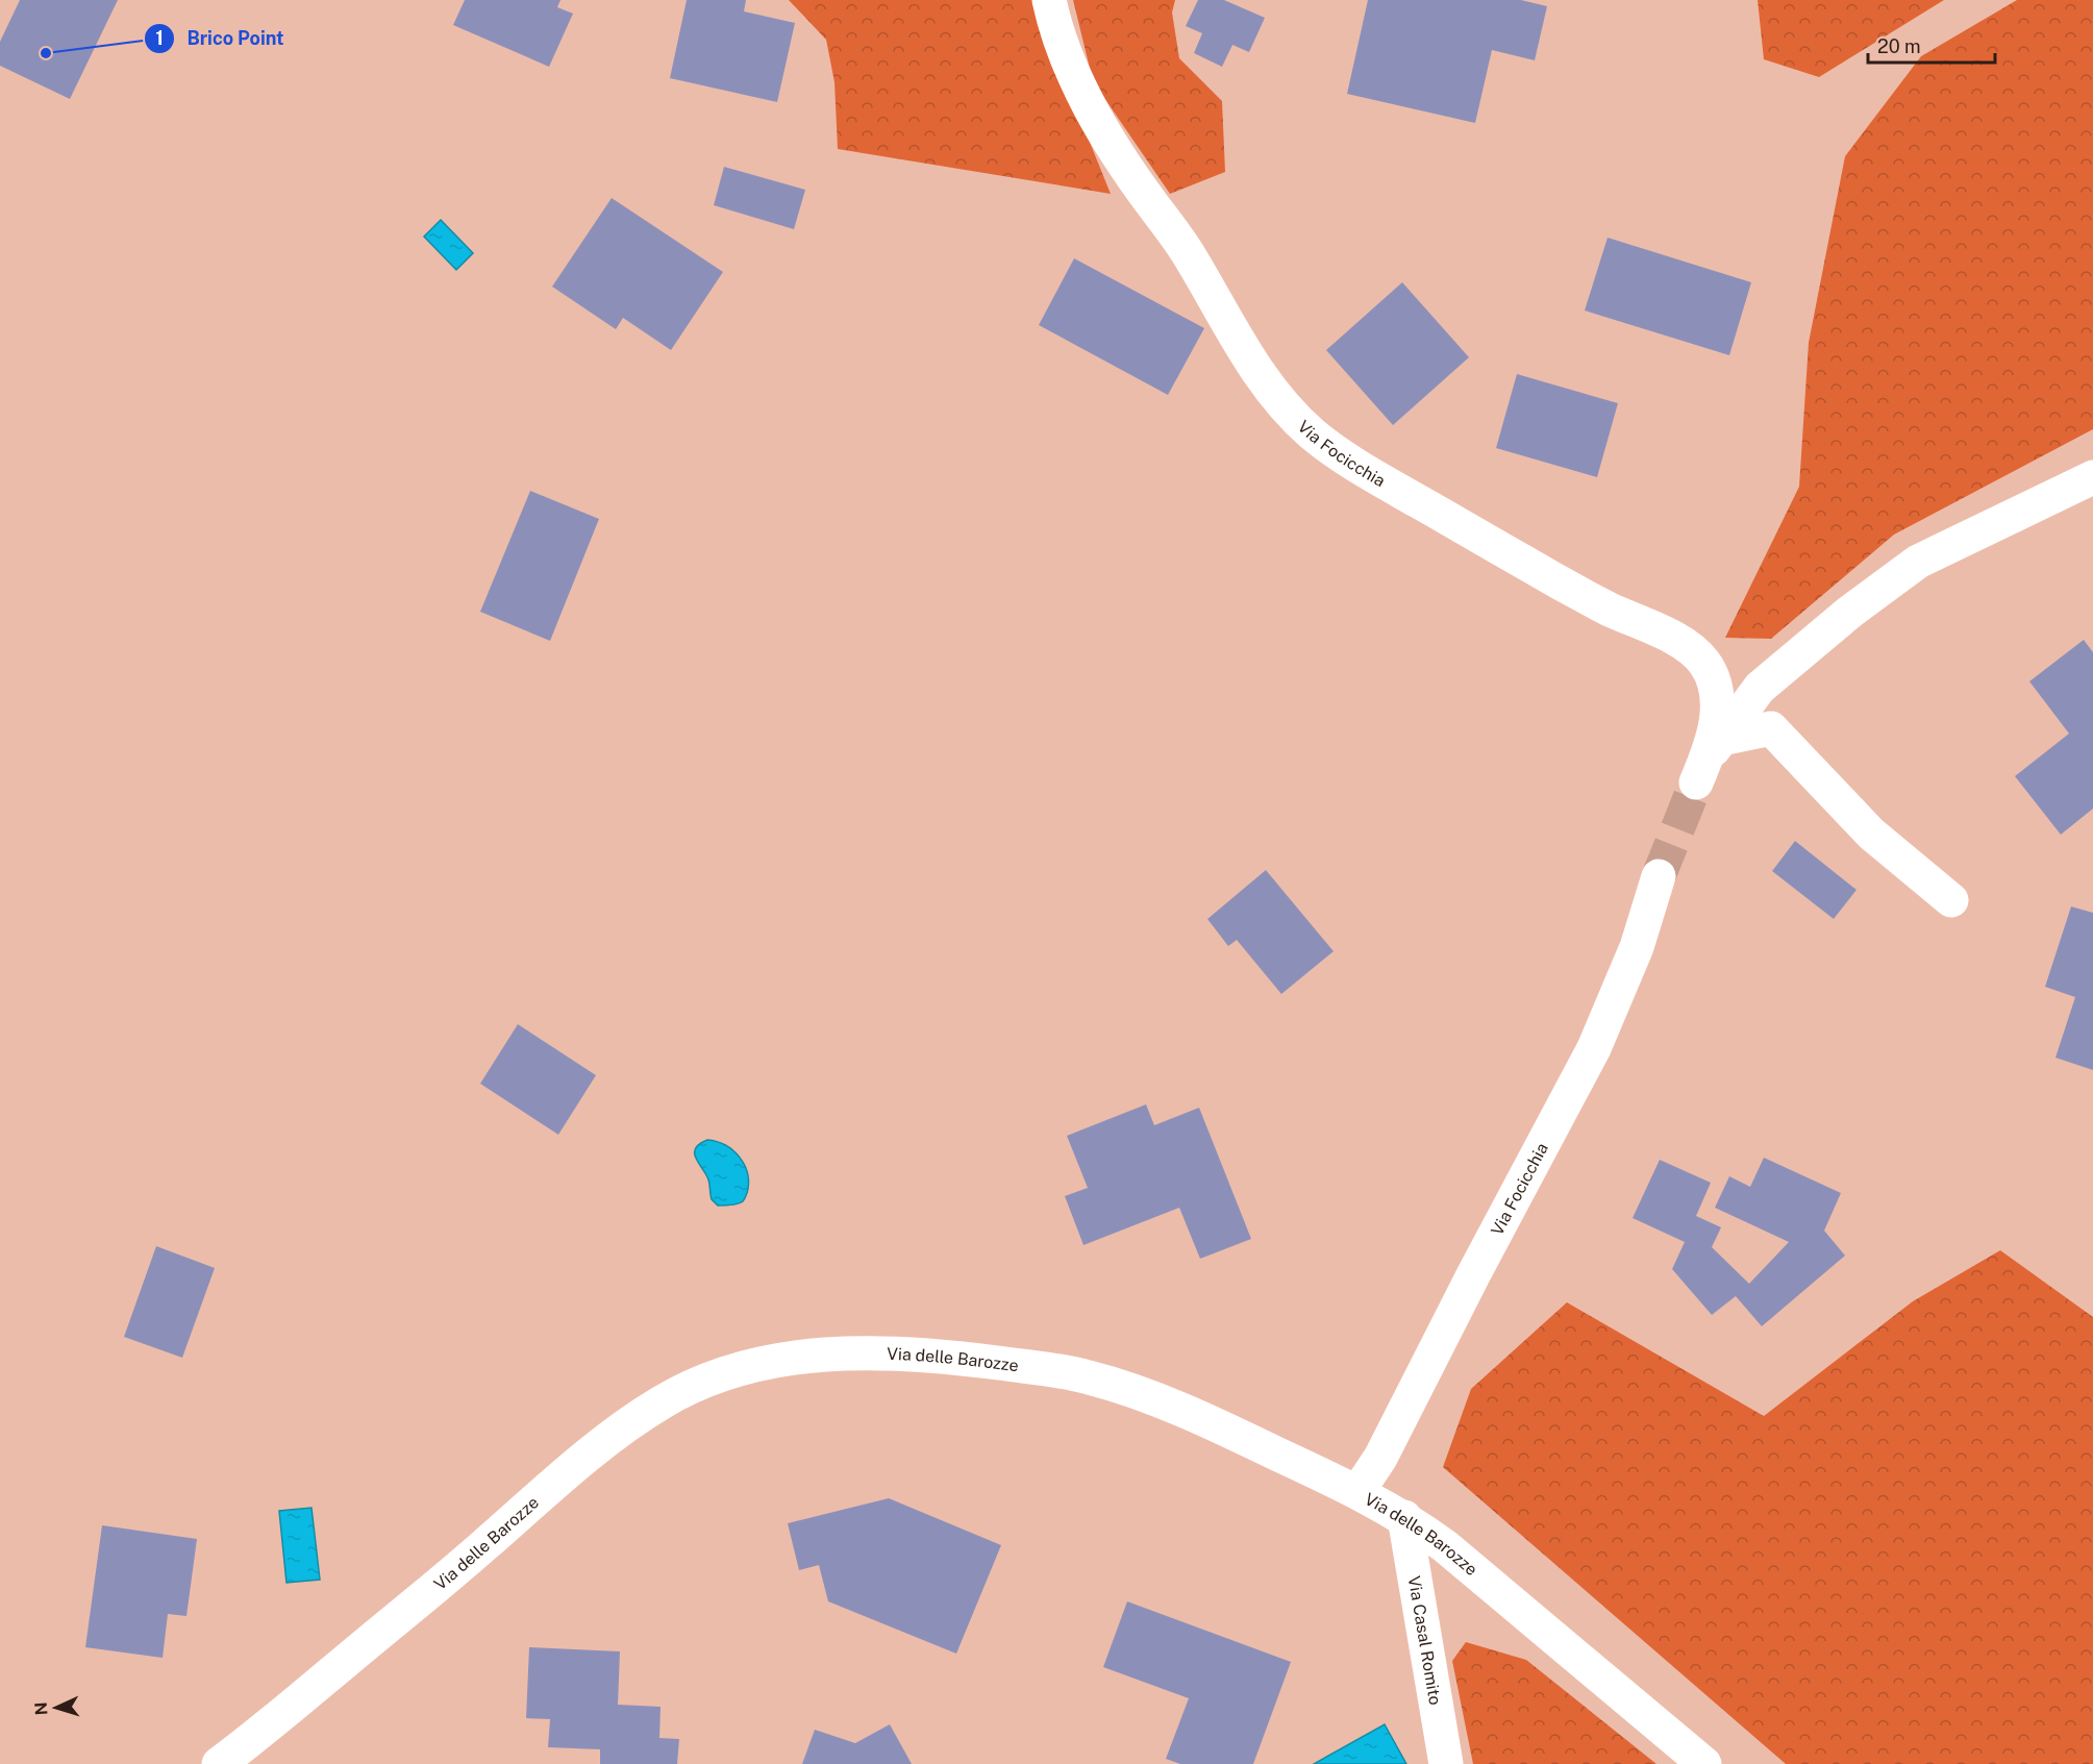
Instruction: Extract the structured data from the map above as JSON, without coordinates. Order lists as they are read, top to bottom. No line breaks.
{"streets":{"street":["Via Focicchia","Via delle Barozze","Via Casal Romito"]},"crossings":[["Via Focicchia","Via delle Barozze"],["Via delle Barozze","Via Casal Romito"]],"places":["Brico Point"],"scale_bar":"20 m","north":"left"}
